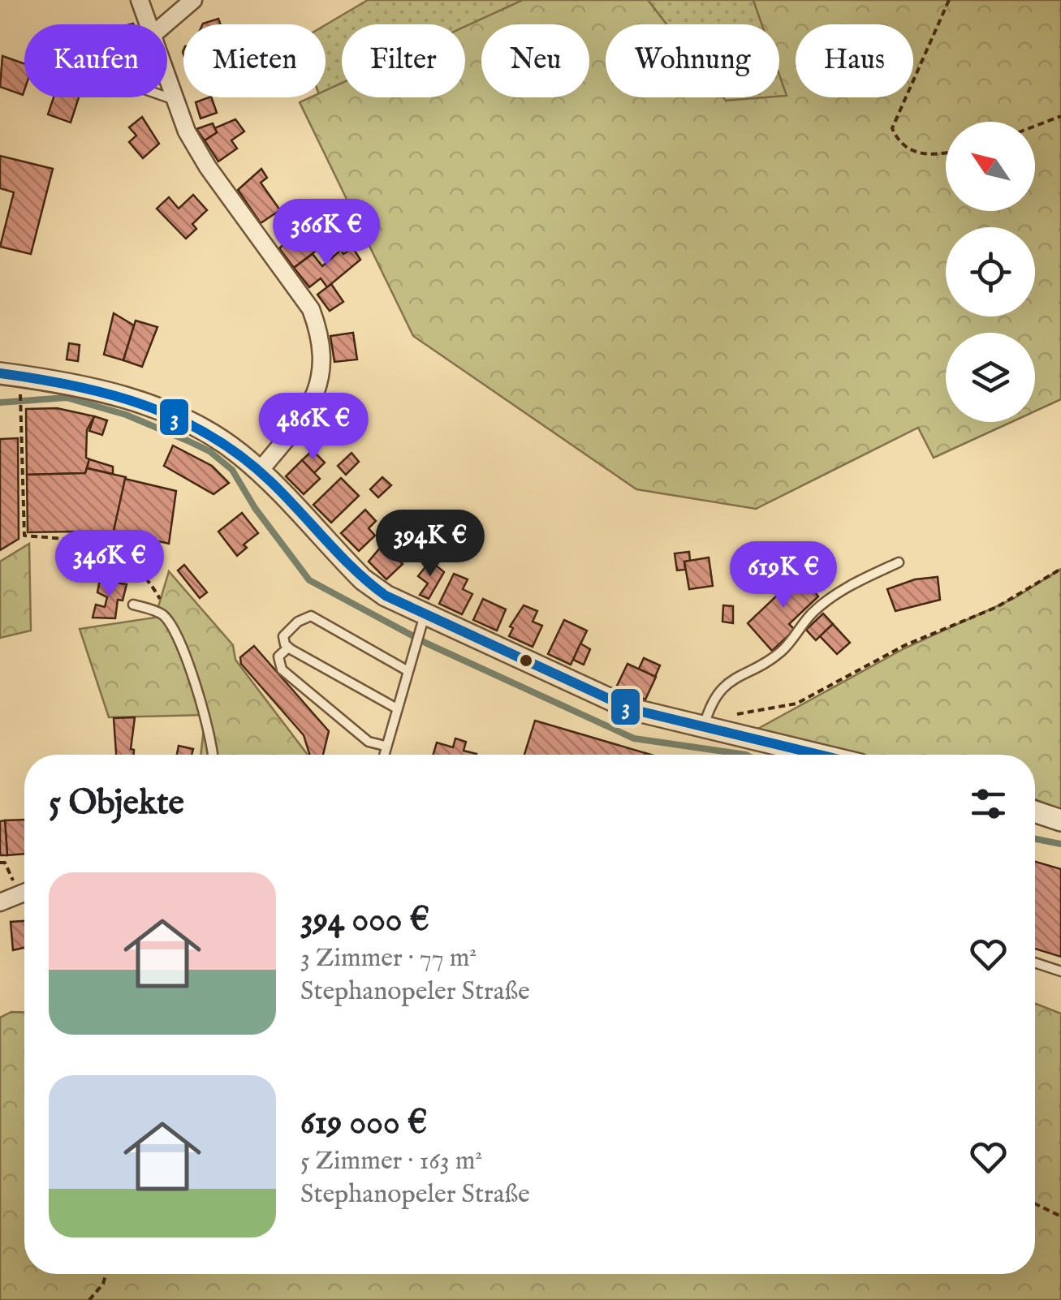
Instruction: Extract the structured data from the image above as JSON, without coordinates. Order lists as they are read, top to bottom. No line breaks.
{"lines":["transit line 3"],"north":"top left","page":{"chip":["Kaufen","Mieten","Filter","Neu","Wohnung","Haus"],"price":["366K €","486K €","394K €","346K €","619K €"],"heading":"5 Objekte","list":[{"name":"394 000 €","note":"3 Zimmer · 77 m² · Stephanopeler Straße"},{"name":"619 000 €","note":"5 Zimmer · 163 m² · Stephanopeler Straße"}]}}
